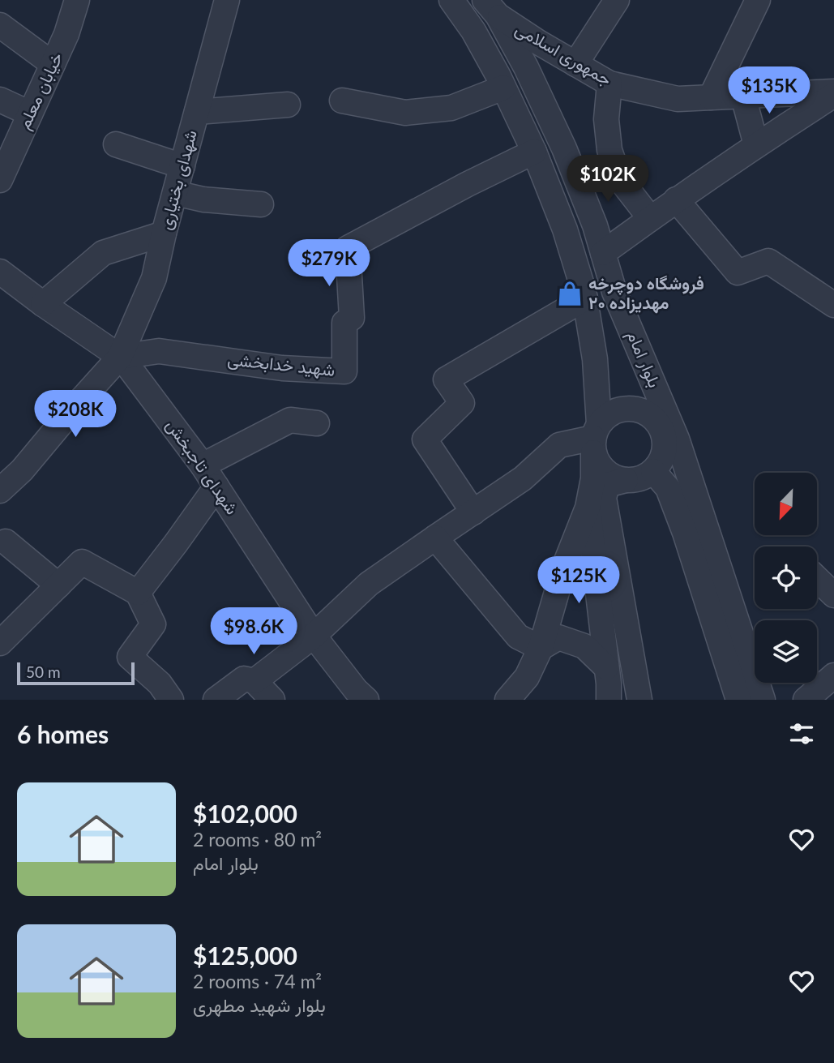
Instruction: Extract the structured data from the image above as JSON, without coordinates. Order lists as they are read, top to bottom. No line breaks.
{"streets":{"street":["جمهوری اسلامی","خیابان معلم","شهدای بختیاری","بلوار امام","شهید خدابخشی","شهدای تاجبخش"]},"crossings":[["جمهوری اسلامی","بلوار امام"],["شهدای بختیاری","شهید خدابخشی"],["شهدای بختیاری","شهدای تاجبخش"],["شهید خدابخشی","شهدای تاجبخش"]],"places":{"shop":["فروشگاه دوچرخه ۲۰ مهدیزاده"]},"scale_bar":"50 m","north":"bottom left","page":{"price":["$135K","$102K","$279K","$208K","$125K","$98.6K"],"scale":"50 m","heading":"6 homes","list":[{"name":"$102,000","note":"2 rooms · 80 m² · بلوار امام"},{"name":"$125,000","note":"2 rooms · 74 m² · بلوار شهید مطهری"}]}}
